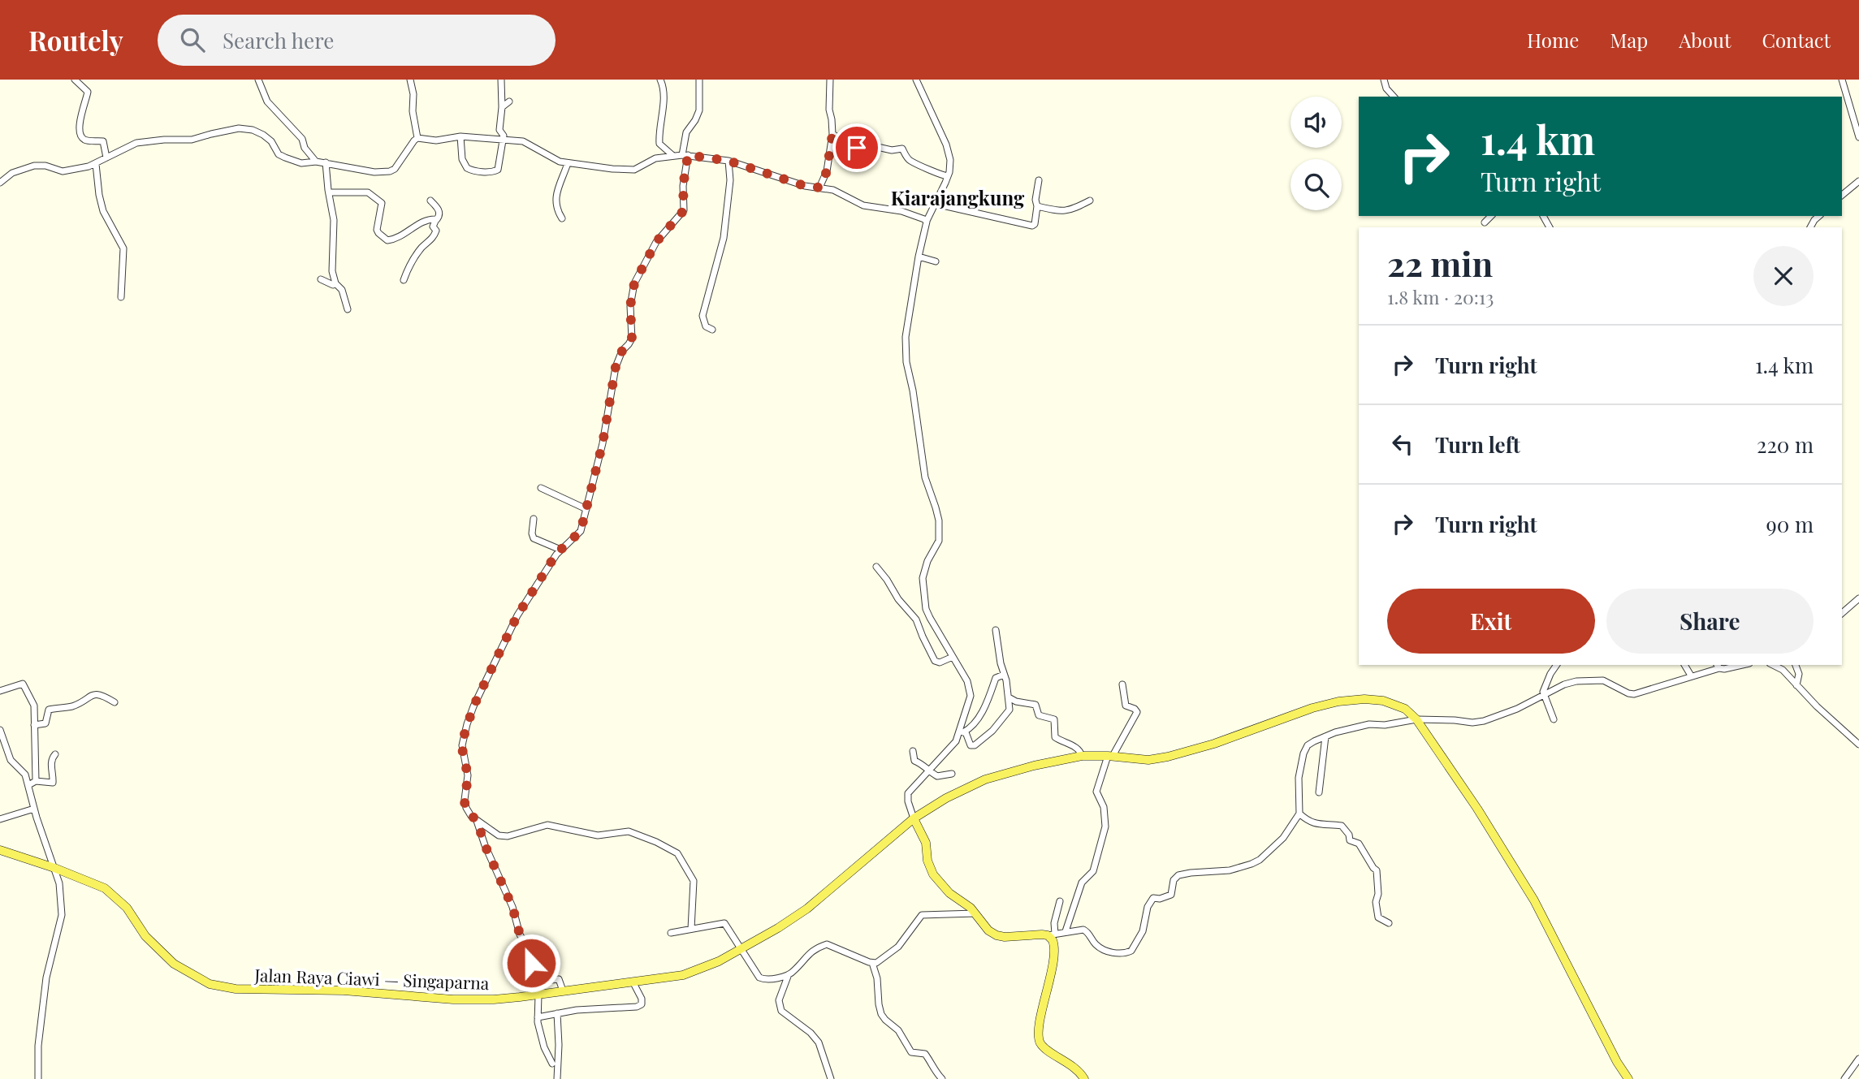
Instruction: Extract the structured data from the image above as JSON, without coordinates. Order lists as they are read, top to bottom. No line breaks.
{"streets":{"main road":["Jalan Raya Ciawi — Singaparna"]},"districts":["Kiarajangkung"],"page":{"header":"Routely","search":"Search here","nav":["Home","Map","About","Contact"],"turn":["1.4 km","Turn right"],"heading":["22 min","1.8 km · 20:13"],"list":[{"name":"Turn right","value":"1.4 km"},{"name":"Turn left","value":"220 m"},{"name":"Turn right","value":"90 m"}],"buttons":["Exit","Share"]}}
